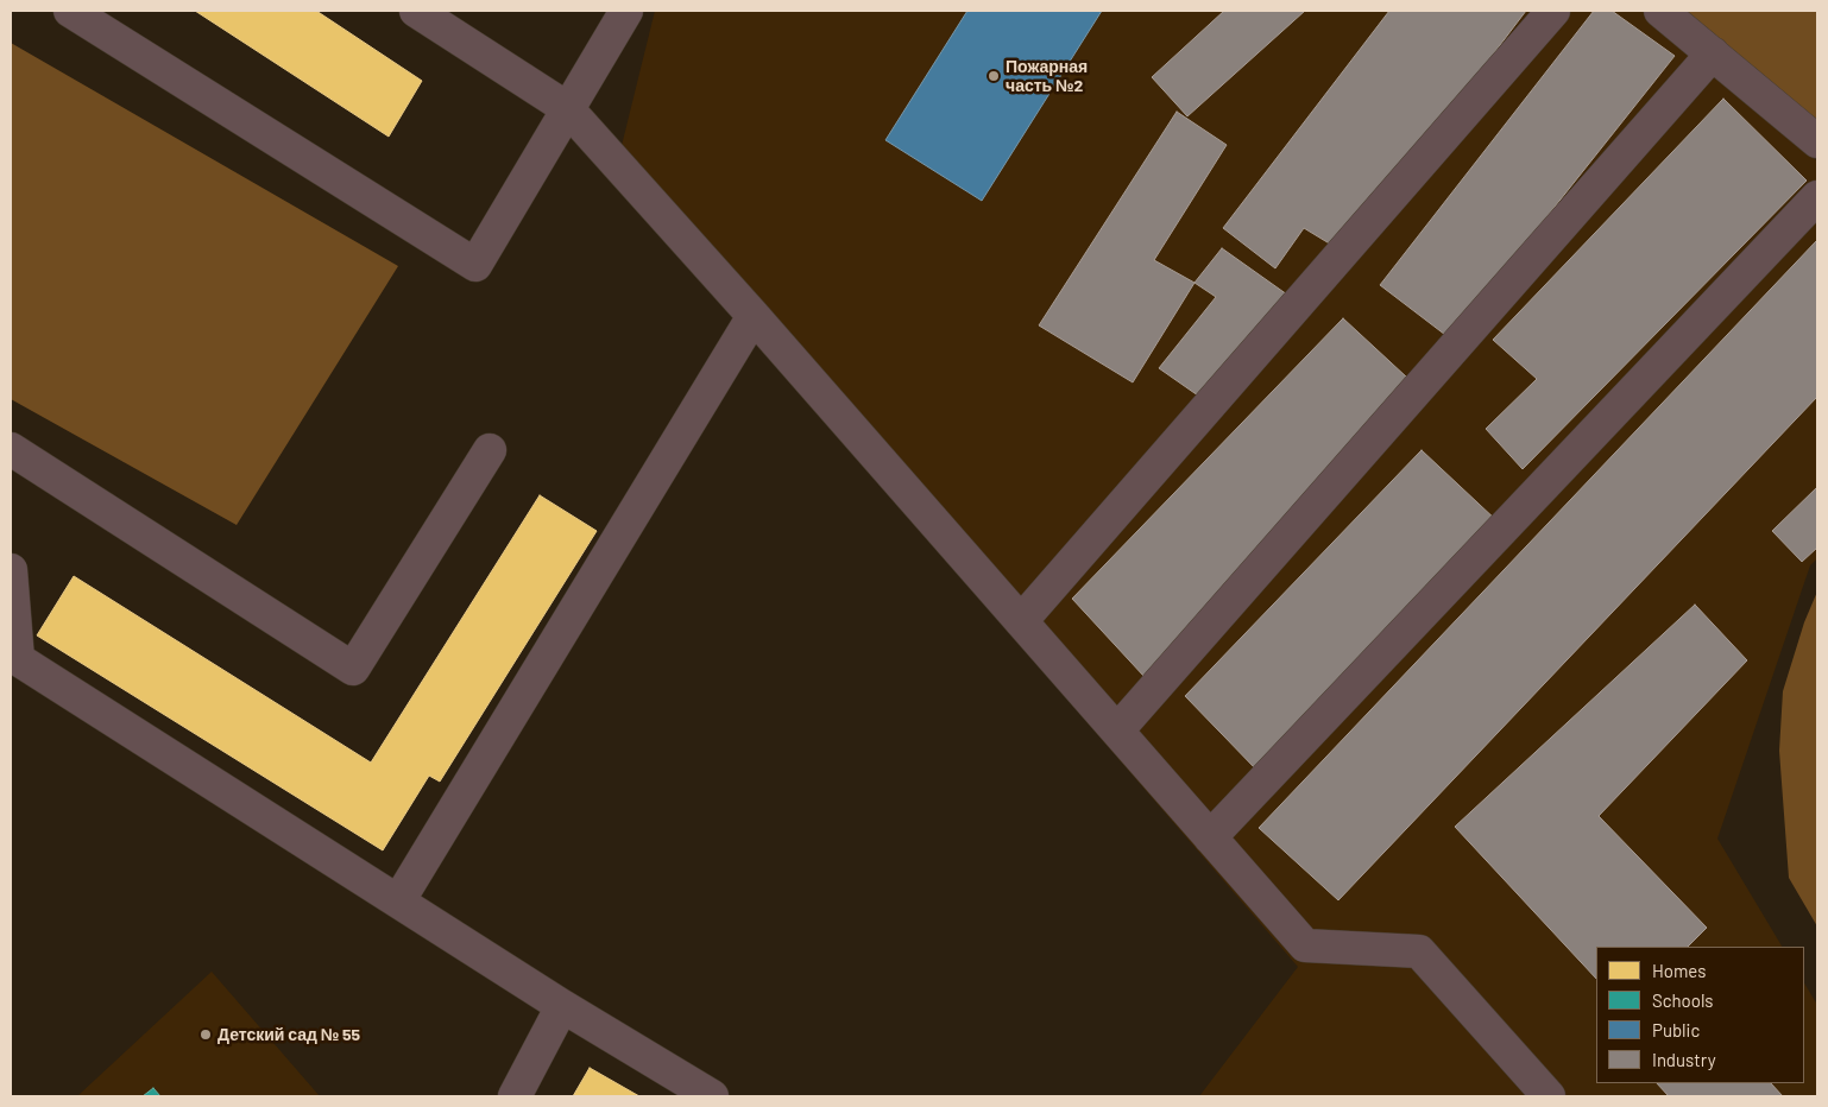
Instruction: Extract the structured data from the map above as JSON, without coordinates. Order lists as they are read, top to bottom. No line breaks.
{"places":["Пожарная часть №2","Детский сад № 55"],"legend":["Homes","Schools","Public","Industry"]}
